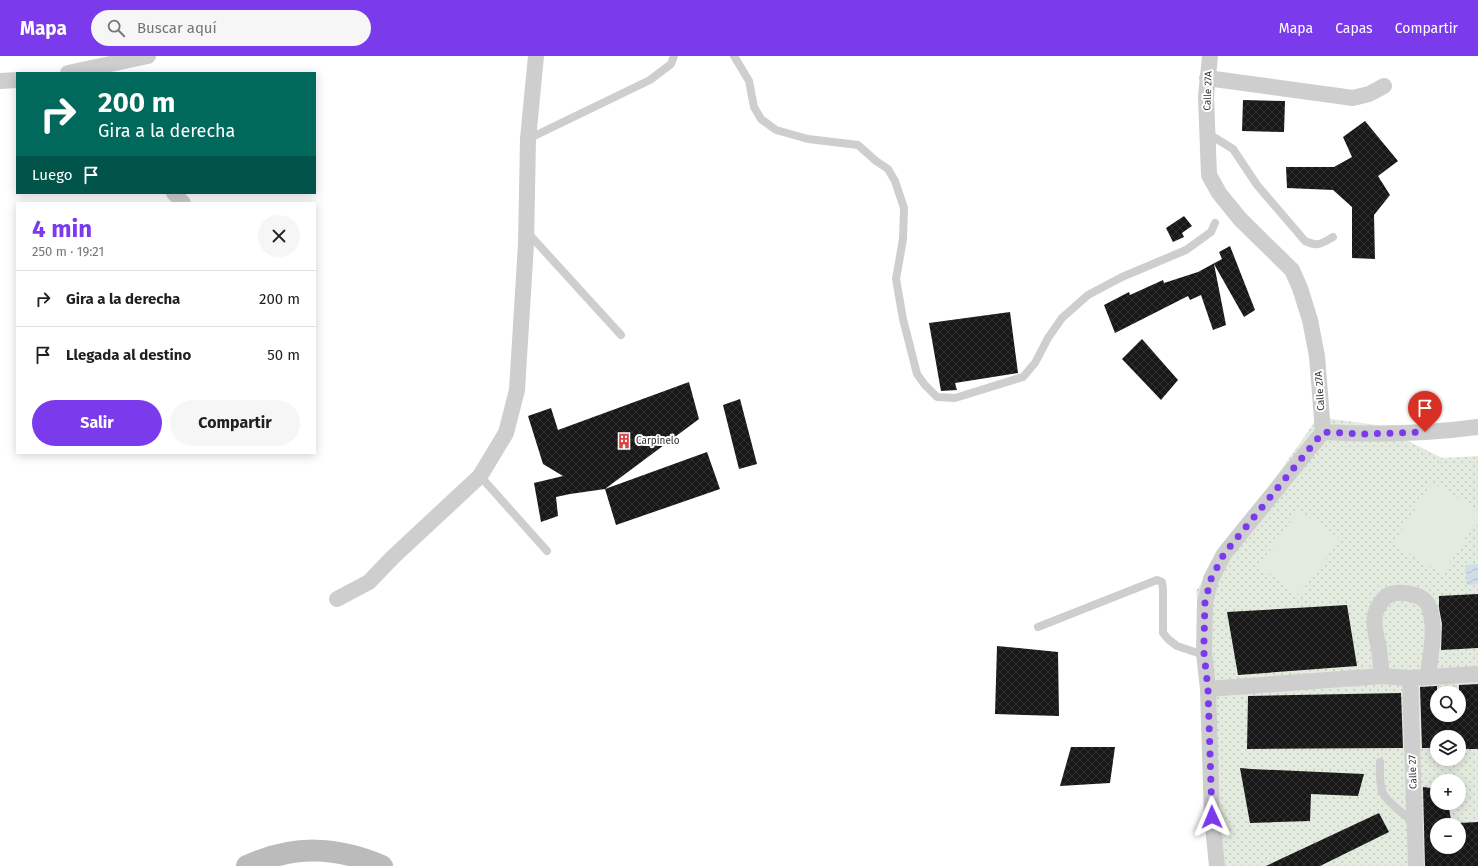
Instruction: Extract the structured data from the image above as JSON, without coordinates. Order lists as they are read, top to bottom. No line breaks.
{"streets":{"street":["Calle 27A","Calle 27"]},"places":{"building":["Carpinelo"]},"page":{"header":"Mapa","search":"Buscar aquí","nav":["Mapa","Capas","Compartir"],"turn":["200 m","Gira a la derecha"],"then":"Luego","heading":["4 min","250 m · 19:21"],"list":[{"name":"Gira a la derecha","value":"200 m"},{"name":"Llegada al destino","value":"50 m"}],"buttons":["Salir","Compartir"],"map_buttons":["+","−"]}}
